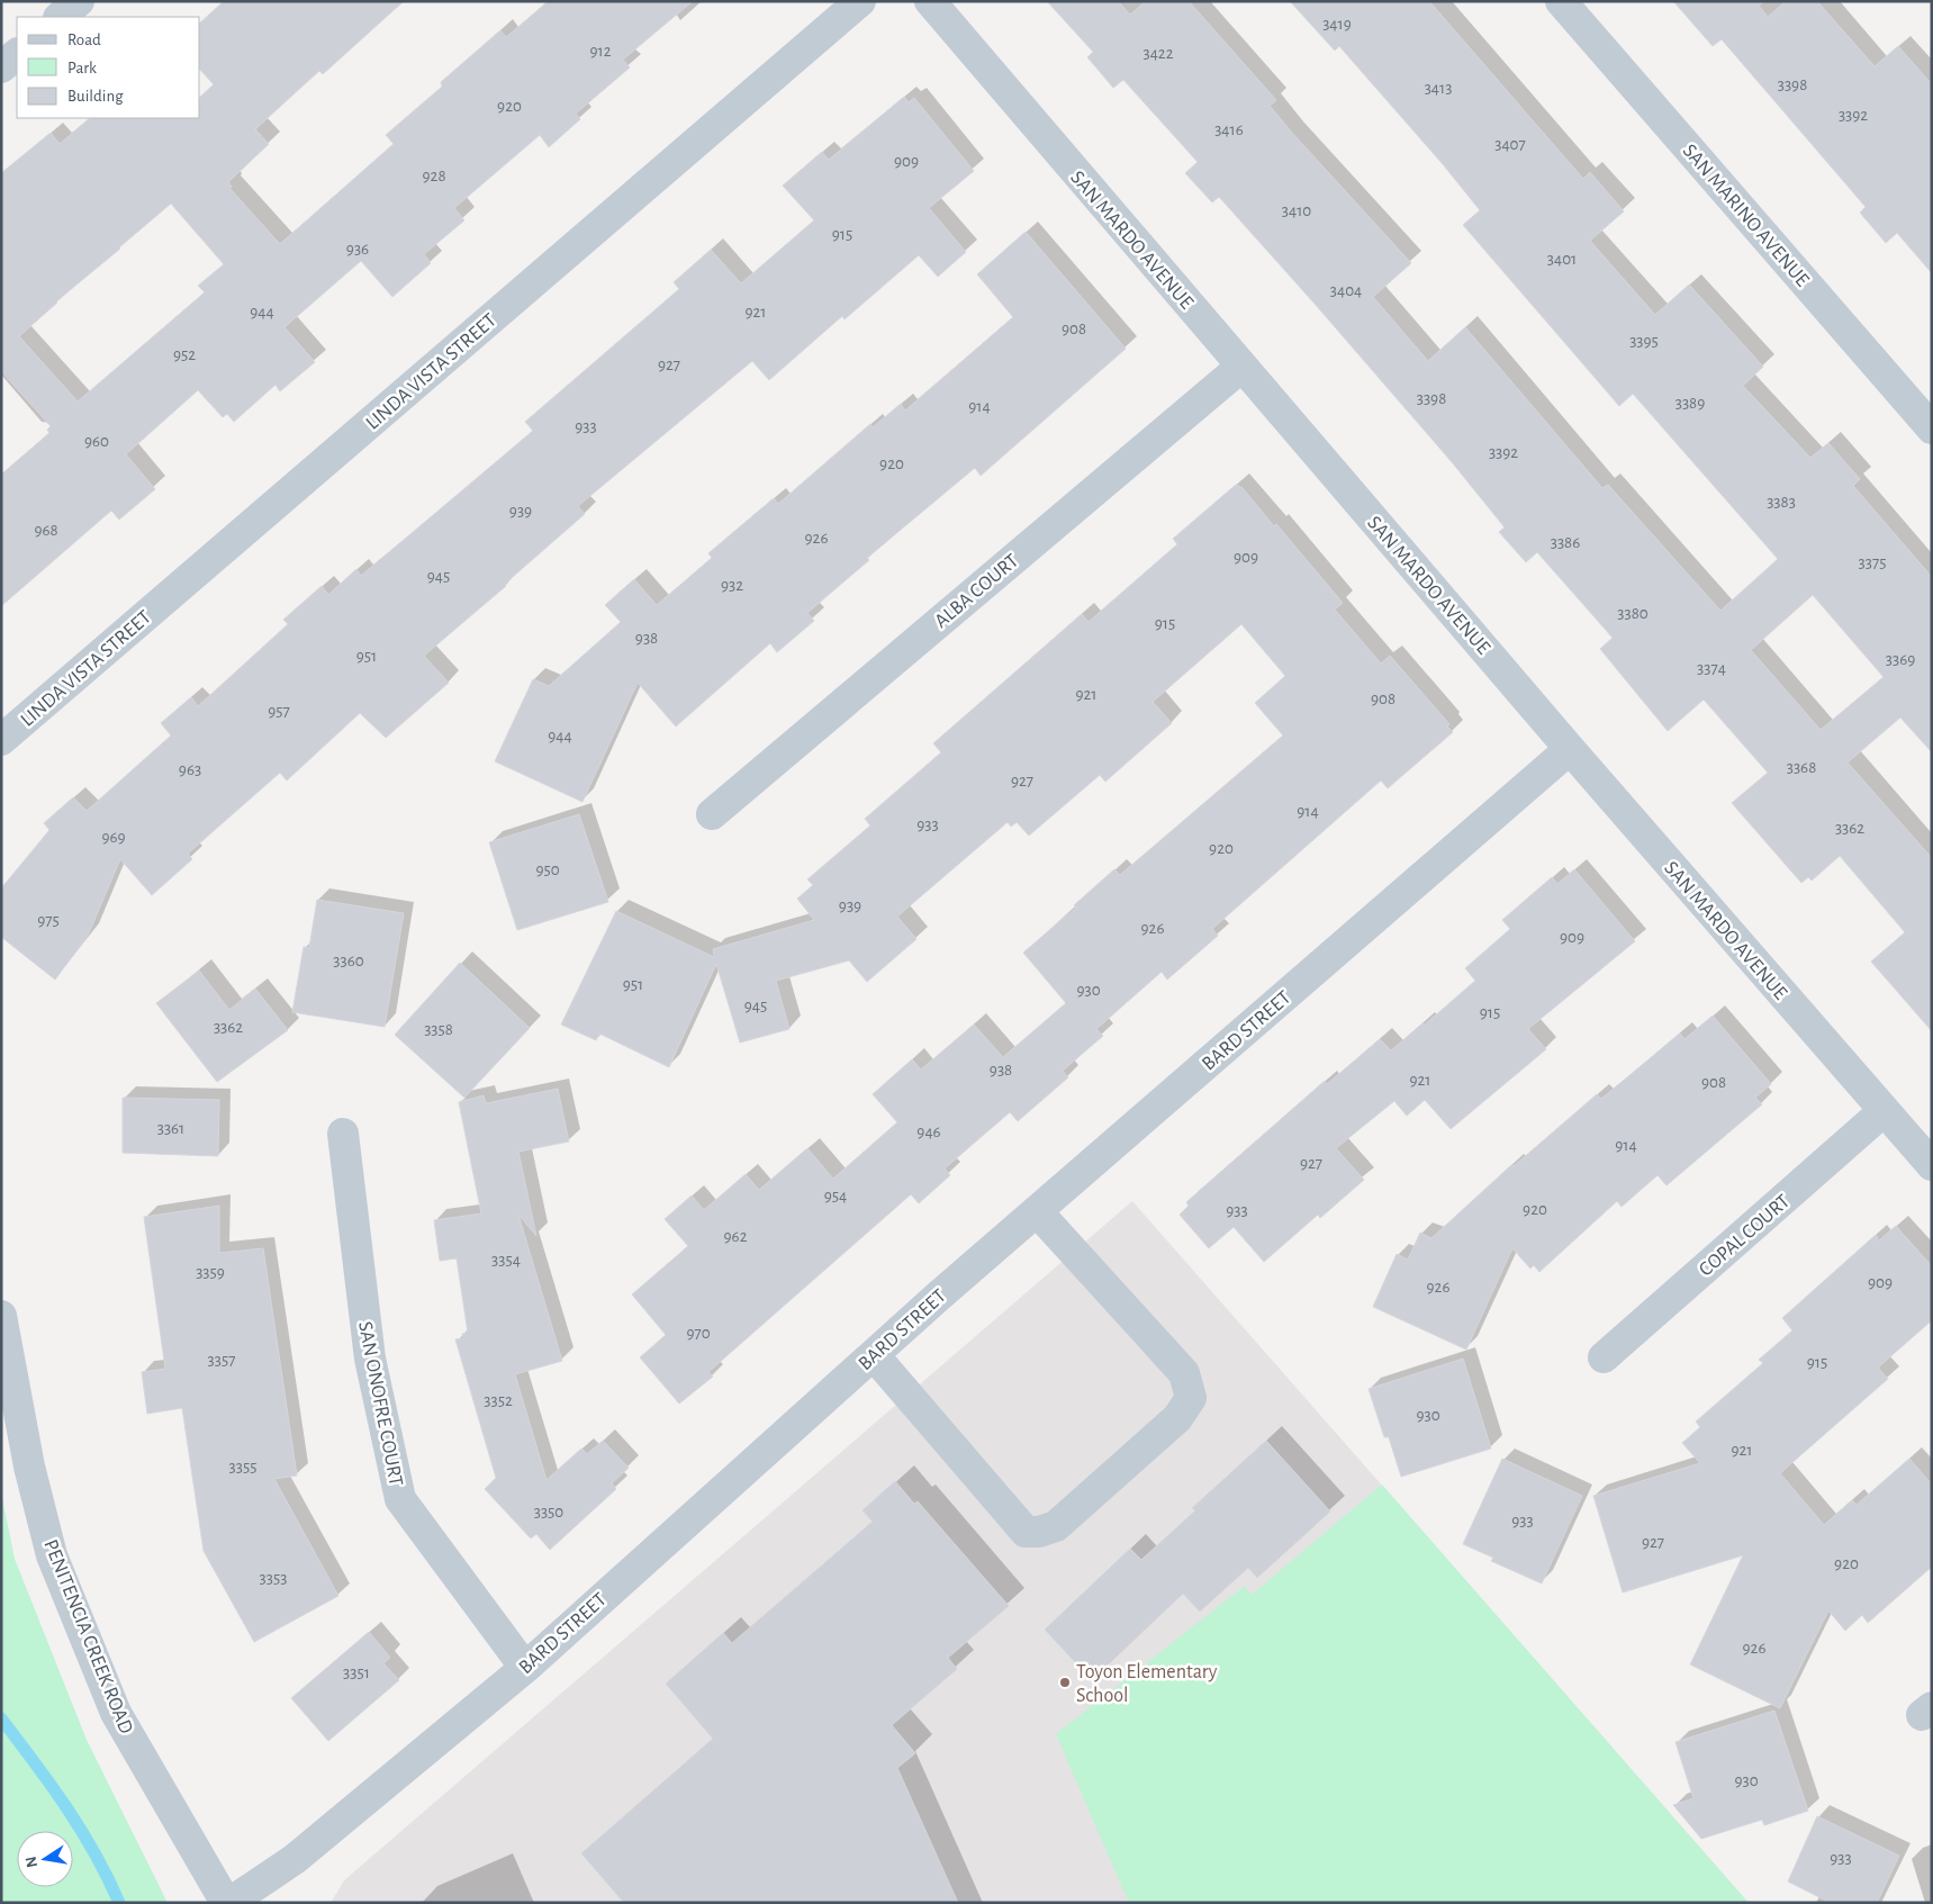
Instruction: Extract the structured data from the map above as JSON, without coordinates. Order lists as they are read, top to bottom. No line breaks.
{"streets":{"street":["SAN MARINO AVENUE","SAN MARDO AVENUE","LINDA VISTA STREET","ALBA COURT","BARD STREET","COPAL COURT","SAN ONOFRE COURT","PENITENCIA CREEK ROAD"]},"crossings":[["SAN MARDO AVENUE","ALBA COURT"],["SAN MARDO AVENUE","BARD STREET"],["SAN MARDO AVENUE","COPAL COURT"],["BARD STREET","SAN ONOFRE COURT"],["BARD STREET","PENITENCIA CREEK ROAD"]],"places":["Toyon Elementary School"],"house_numbers":["3419","912","3422","3398","3413","920","3392","3416","3407","909","928","3410","915","936","3401","3404","944","921","908","3395","952","927","3398","3389","914","933","960","3392","920","3383","939","968","926","3386","909","3375","945","932","3380","915","938","951","3369","3374","921","908","957","944","3368","963","927","914","933","3362","969","920","950","939","975","926","909","3360","951","930","945","915","3362","3358","938","921","908","3361","946","914","927","954","920","933","962","3354","3359","909","926","970","3357","915","3352","930","921","3355","3350","933","927","920","3353","926","3351","930","933"],"legend":["Road","Park","Building"],"north":"left"}
